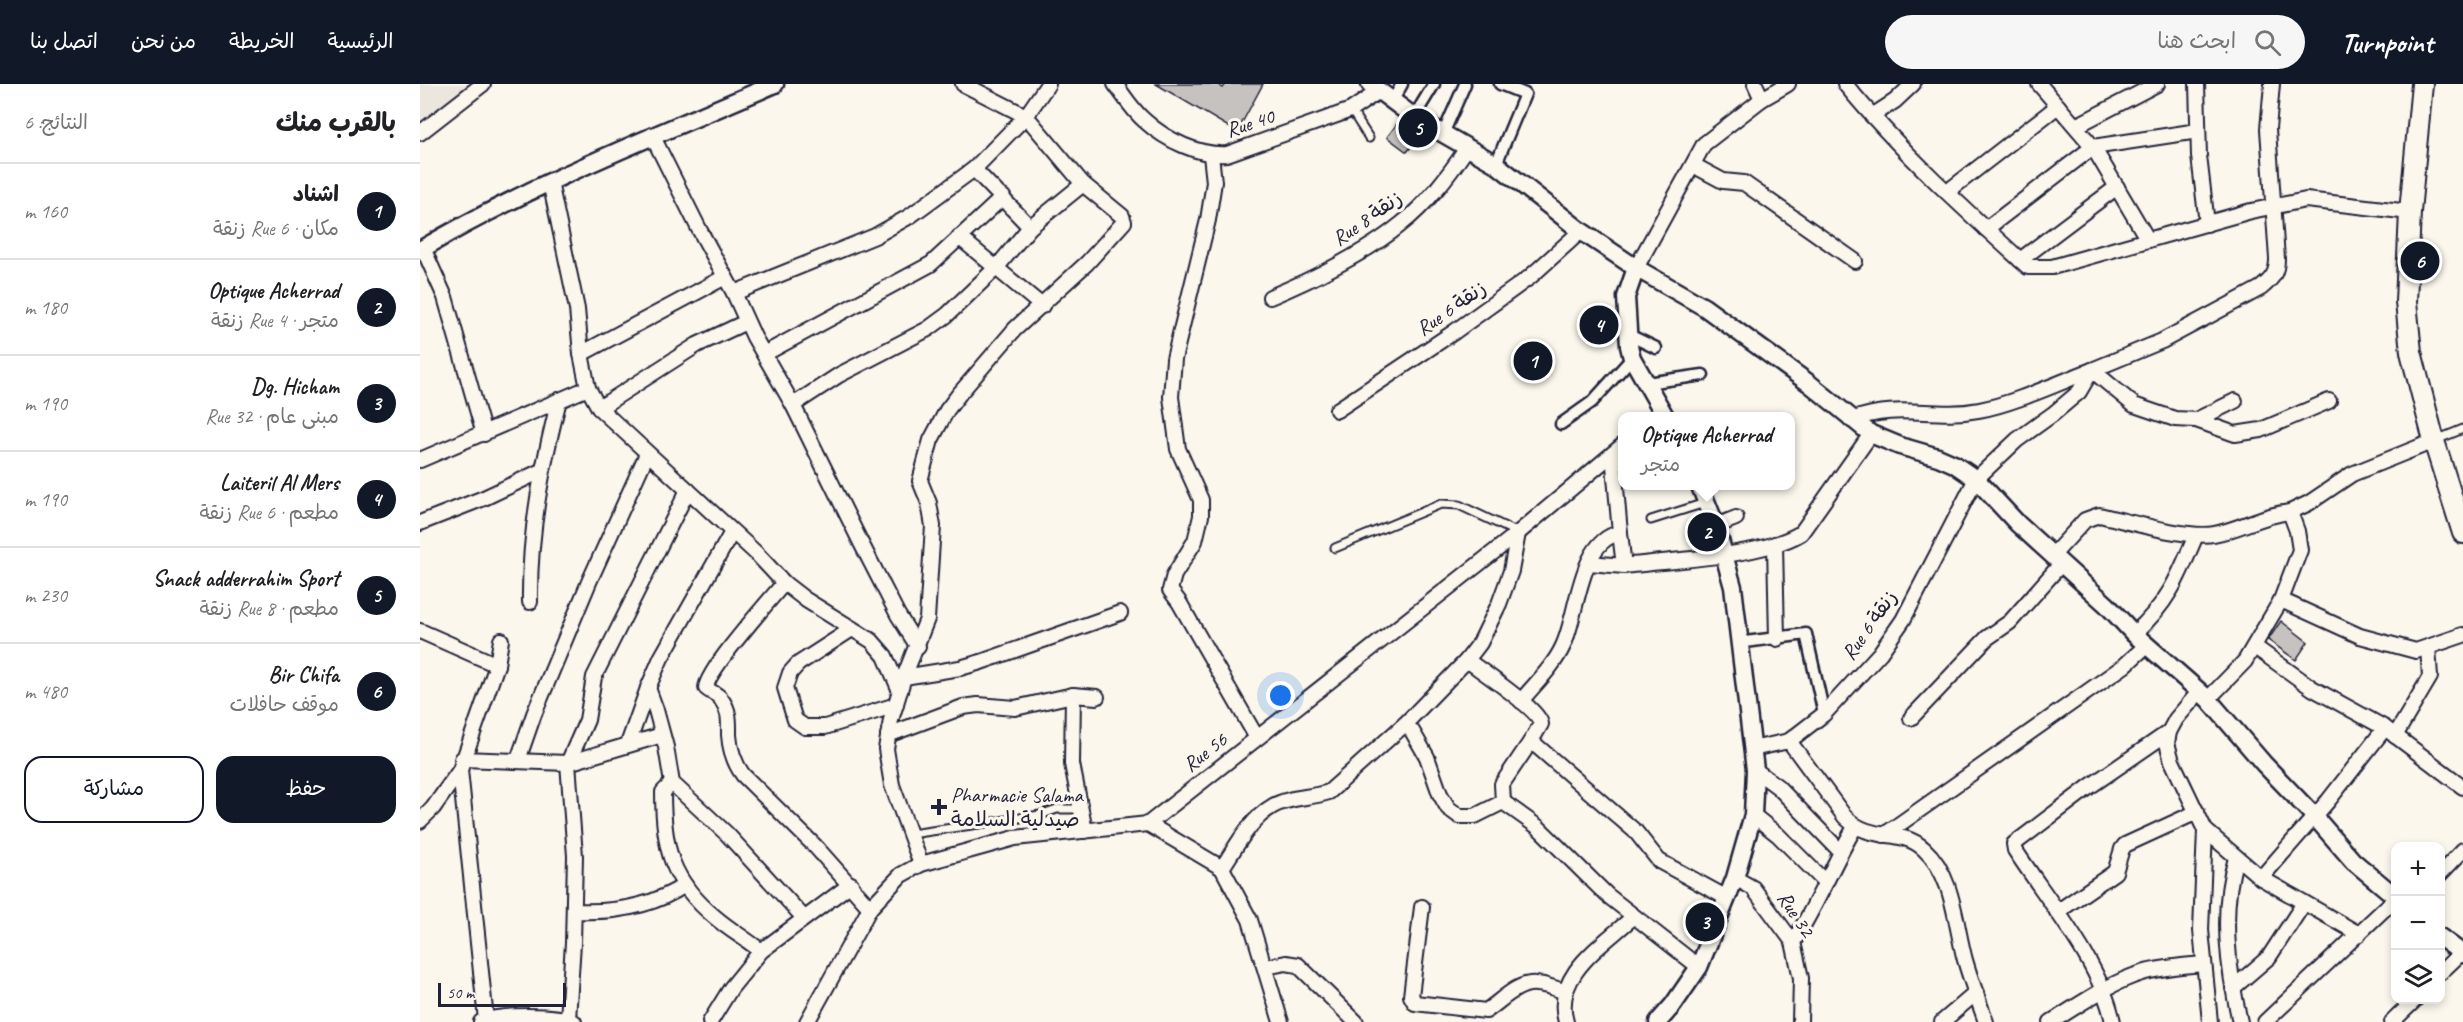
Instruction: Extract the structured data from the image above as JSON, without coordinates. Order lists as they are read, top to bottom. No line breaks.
{"streets":{"street":["Rue 40","Rue 8 زنقة","Rue 6 زنقة","Rue 56","Rue 32"]},"places":{"health":["Pharmacie Salama صيدلية السلامة"]},"scale_bar":"50 m","page":{"header":"Turnpoint","search":"ابحث هنا","nav":["الرئيسية","الخريطة","من نحن","اتصل بنا"],"heading":["بالقرب منك","النتائج: 6"],"pins":["5","6","4","1","2","3"],"list":[{"mark":"1","name":"اشناد","note":"مكان · Rue 6 زنقة","value":"160 m"},{"mark":"2","name":"Optique Acherrad","note":"متجر · Rue 4 زنقة","value":"180 m"},{"mark":"3","name":"Dg. Hicham","note":"مبنى عام · Rue 32","value":"190 m"},{"mark":"4","name":"Laiteril Al Mers","note":"مطعم · Rue 6 زنقة","value":"190 m"},{"mark":"5","name":"Snack adderrahim Sport","note":"مطعم · Rue 8 زنقة","value":"230 m"},{"mark":"6","name":"Bir Chifa","note":"موقف حافلات","value":"480 m"}],"popup":["Optique Acherrad","متجر"],"buttons":["حفظ","مشاركة"],"map_buttons":["+","−"],"scale":"50 m"}}
